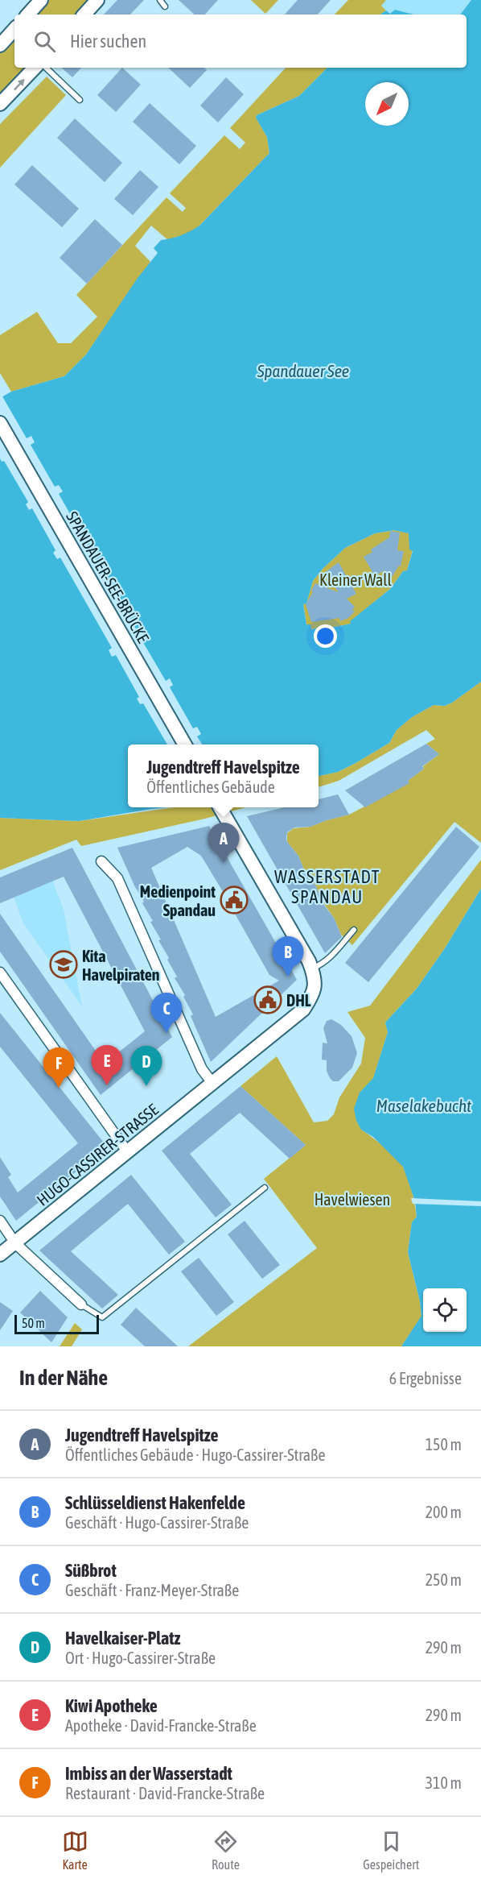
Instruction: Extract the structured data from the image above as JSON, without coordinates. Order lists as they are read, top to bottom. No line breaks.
{"streets":{"street":["SPANDAUER-SEE-BRÜCKE","HUGO-CASSIRER-STRASSE"]},"districts":["WASSERSTADT SPANDAU"],"water":["Spandauer See","Maselakebucht"],"parks":["Kleiner Wall","Havelwiesen"],"places":{"public building":["Medienpoint Spandau","DHL"],"school or university":["Kita Havelpiraten"]},"scale_bar":"50 m","north":"bottom left","page":{"search":"Hier suchen","popup":["Jugendtreff Havelspitze","Öffentliches Gebäude"],"pins":["A","B","C","E","D","F"],"scale":"50 m","heading":["In der Nähe","6 Ergebnisse"],"list":[{"mark":"A","name":"Jugendtreff Havelspitze","note":"Öffentliches Gebäude · Hugo-Cassirer-Straße","value":"150 m"},{"mark":"B","name":"Schlüsseldienst Hakenfelde","note":"Geschäft · Hugo-Cassirer-Straße","value":"200 m"},{"mark":"C","name":"Süßbrot","note":"Geschäft · Franz-Meyer-Straße","value":"250 m"},{"mark":"D","name":"Havelkaiser-Platz","note":"Ort · Hugo-Cassirer-Straße","value":"290 m"},{"mark":"E","name":"Kiwi Apotheke","note":"Apotheke · David-Francke-Straße","value":"290 m"},{"mark":"F","name":"Imbiss an der Wasserstadt","note":"Restaurant · David-Francke-Straße","value":"310 m"}],"nav":["Karte","Route","Gespeichert"]}}
